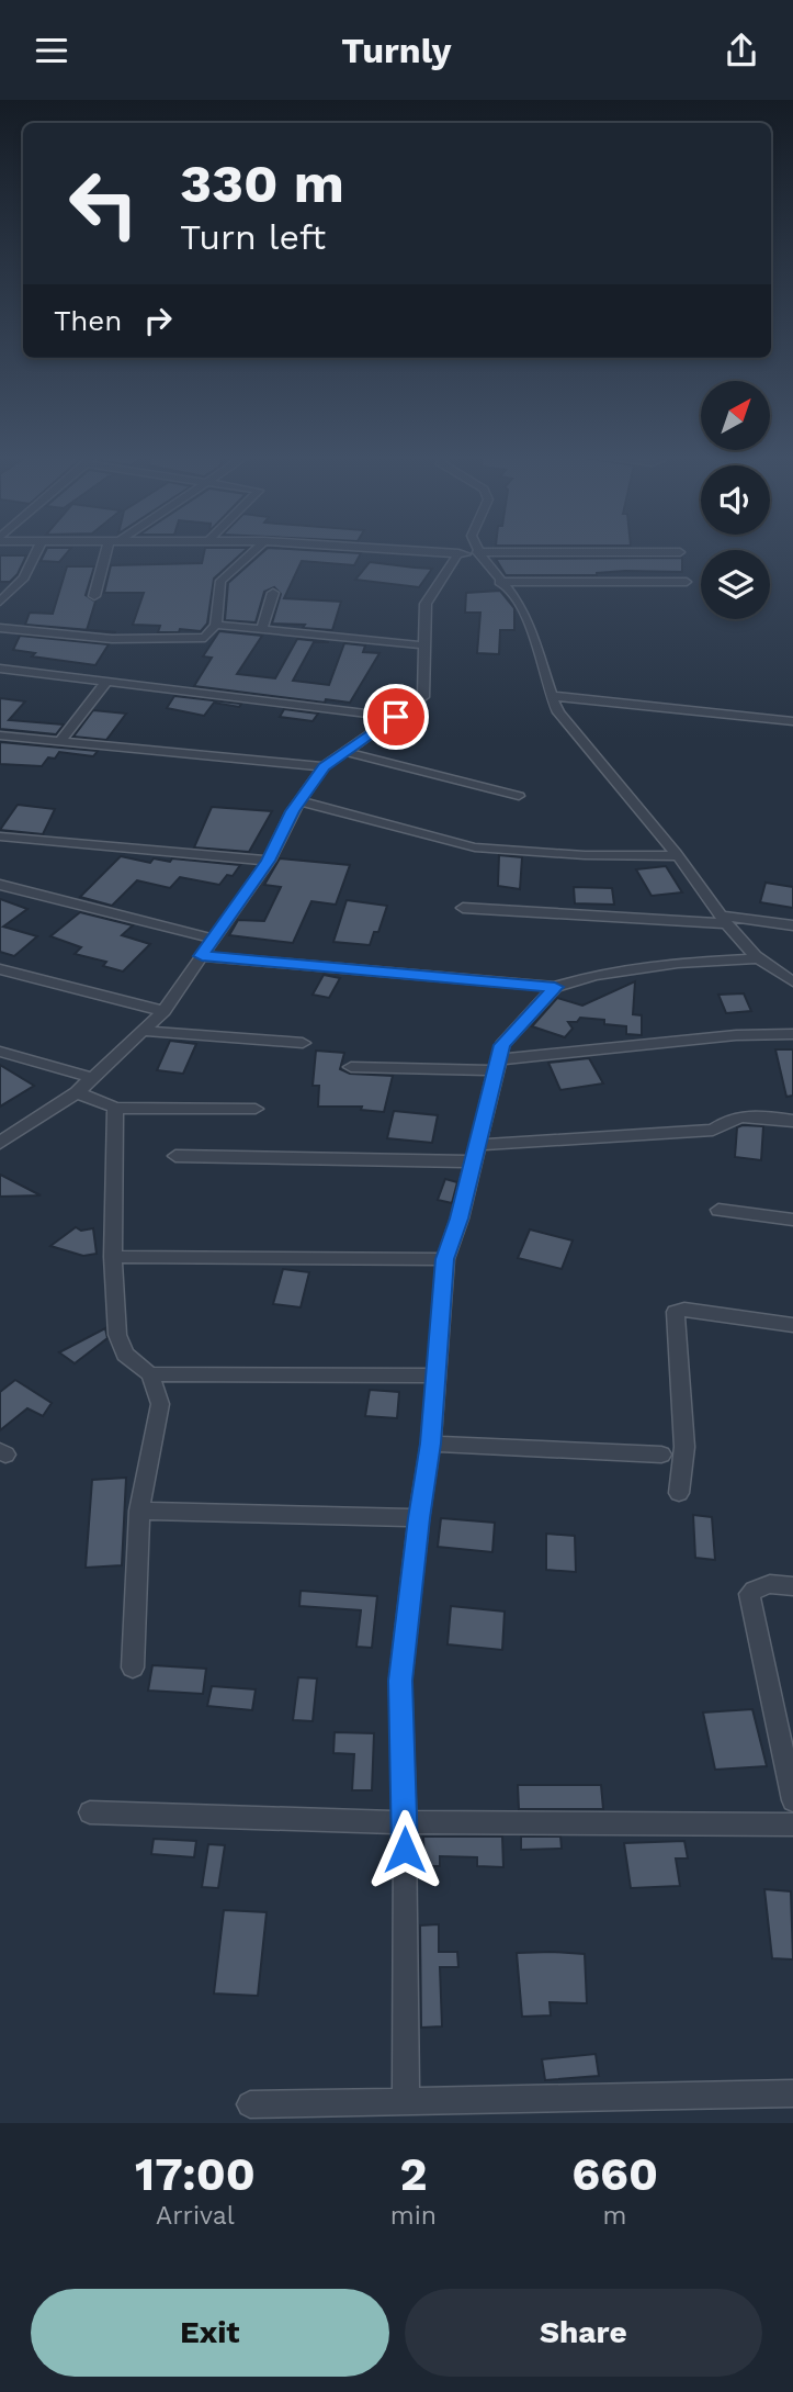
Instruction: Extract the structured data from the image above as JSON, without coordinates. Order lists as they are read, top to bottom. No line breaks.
{"north":"top right","page":{"header":"Turnly","turn":["330 m","Turn left"],"then":"Then","eta":["17:00","Arrival","2","min","660","m"],"buttons":["Exit","Share"]}}
